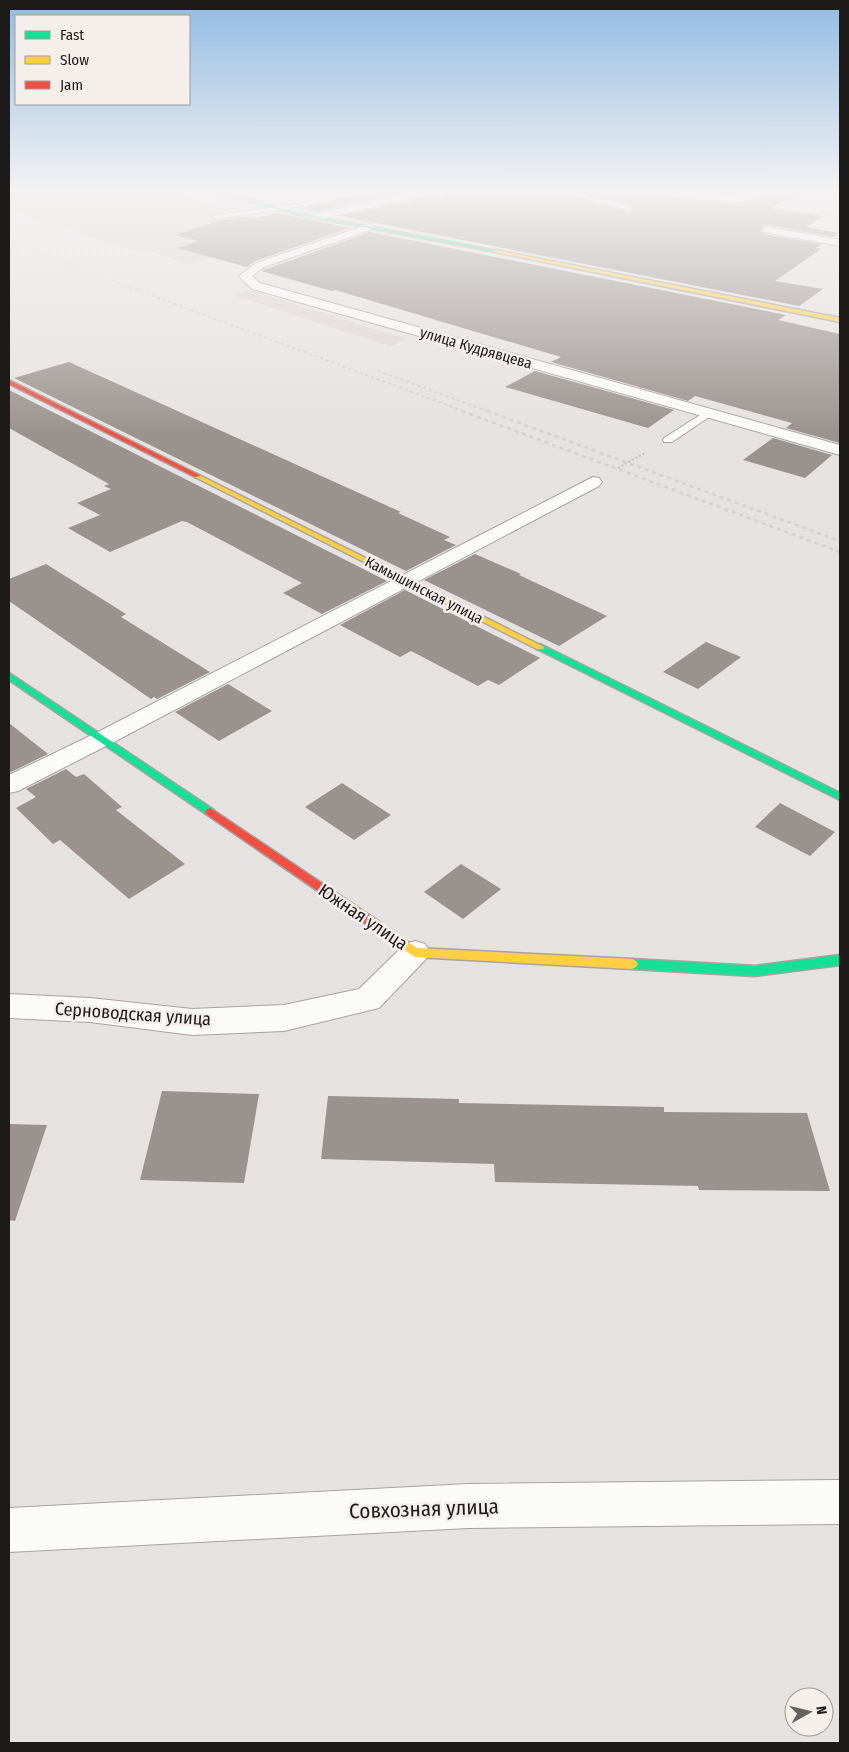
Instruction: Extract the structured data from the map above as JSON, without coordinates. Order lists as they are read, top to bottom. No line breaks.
{"streets":{"street":["улица Кудрявцева","Камышинская улица","Южная улица","Серноводская улица","Совхозная улица"]},"crossings":[["Южная улица","Серноводская улица"]],"legend":["Fast","Slow","Jam"],"north":"right"}
